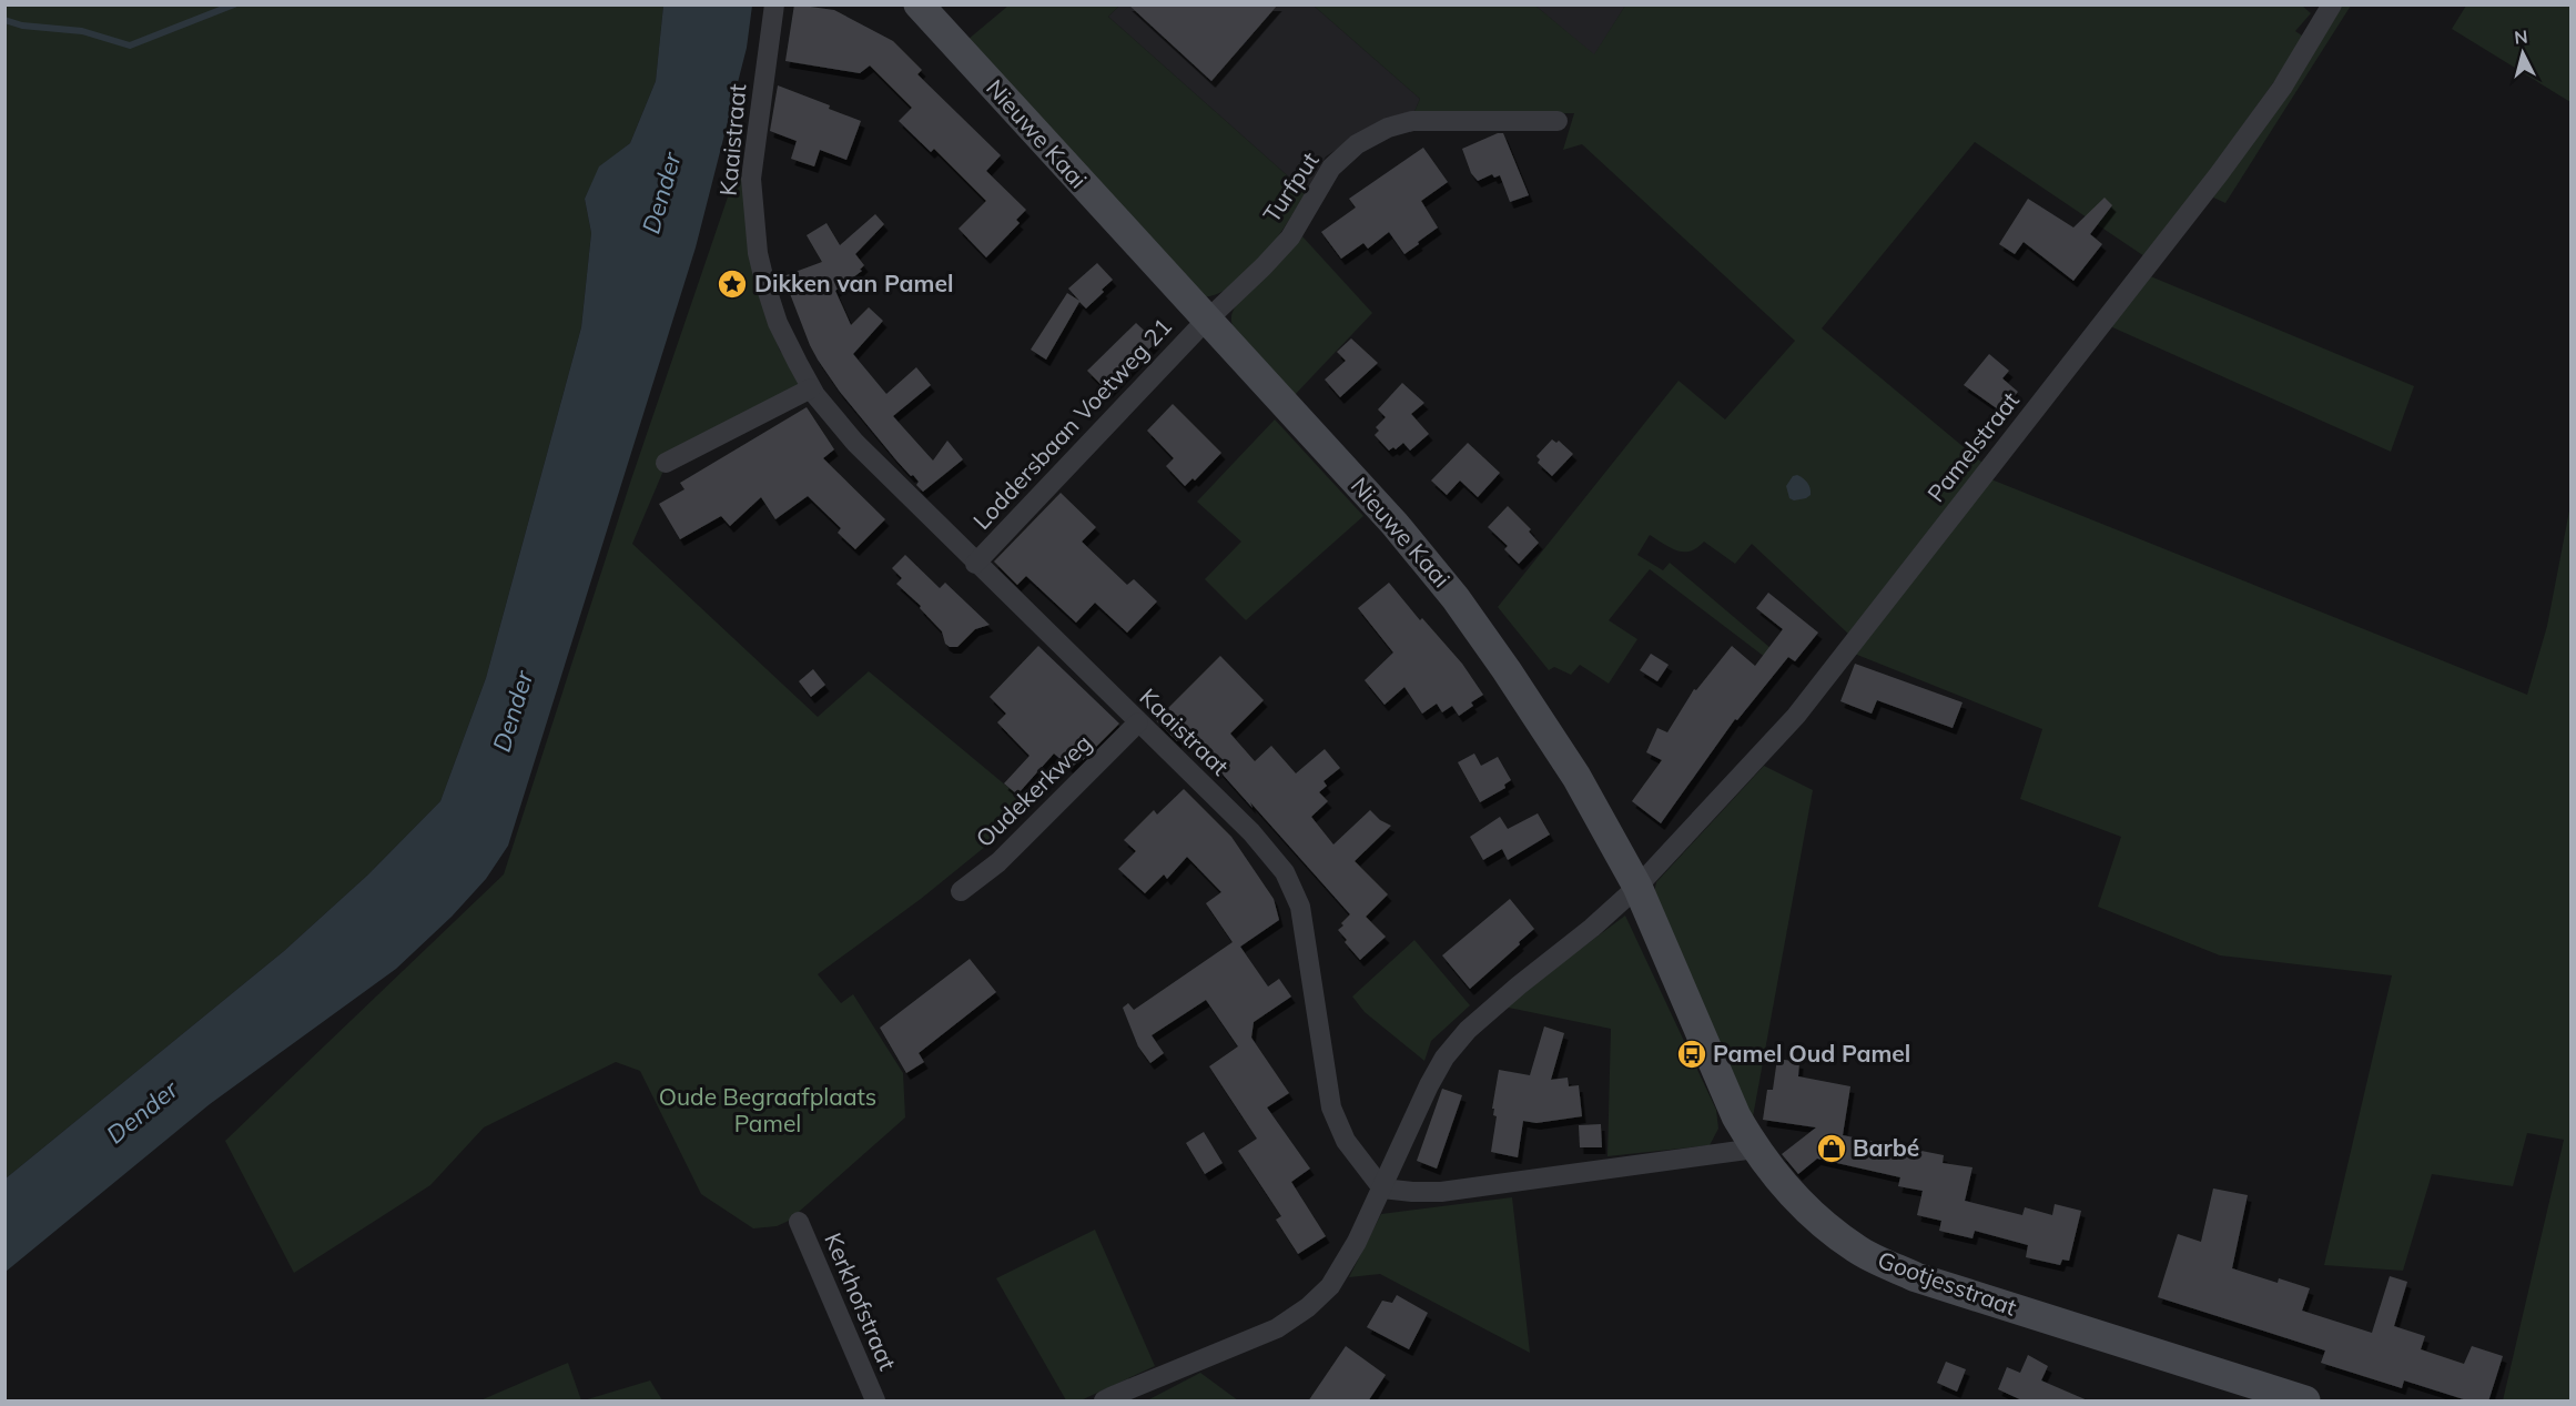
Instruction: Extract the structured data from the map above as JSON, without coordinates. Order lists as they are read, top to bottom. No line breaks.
{"streets":{"main road":["Nieuwe Kaai","Gootjesstraat"],"street":["Kaaistraat","Turfput","Loddersbaan Voetweg 21","Pamelstraat","Oudekerkweg","Kerkhofstraat"]},"crossings":[["Nieuwe Kaai","Turfput"],["Nieuwe Kaai","Loddersbaan Voetweg 21"],["Nieuwe Kaai","Pamelstraat"],["Nieuwe Kaai","Gootjesstraat"],["Kaaistraat","Loddersbaan Voetweg 21"],["Kaaistraat","Pamelstraat"],["Kaaistraat","Oudekerkweg"],["Turfput","Loddersbaan Voetweg 21"]],"water":["Dender"],"parks":["Oude Begraafplaats Pamel"],"places":{"place":["Dikken van Pamel"],"bus stop":["Pamel Oud Pamel"],"shop":["Barbé"]},"north":"top"}
